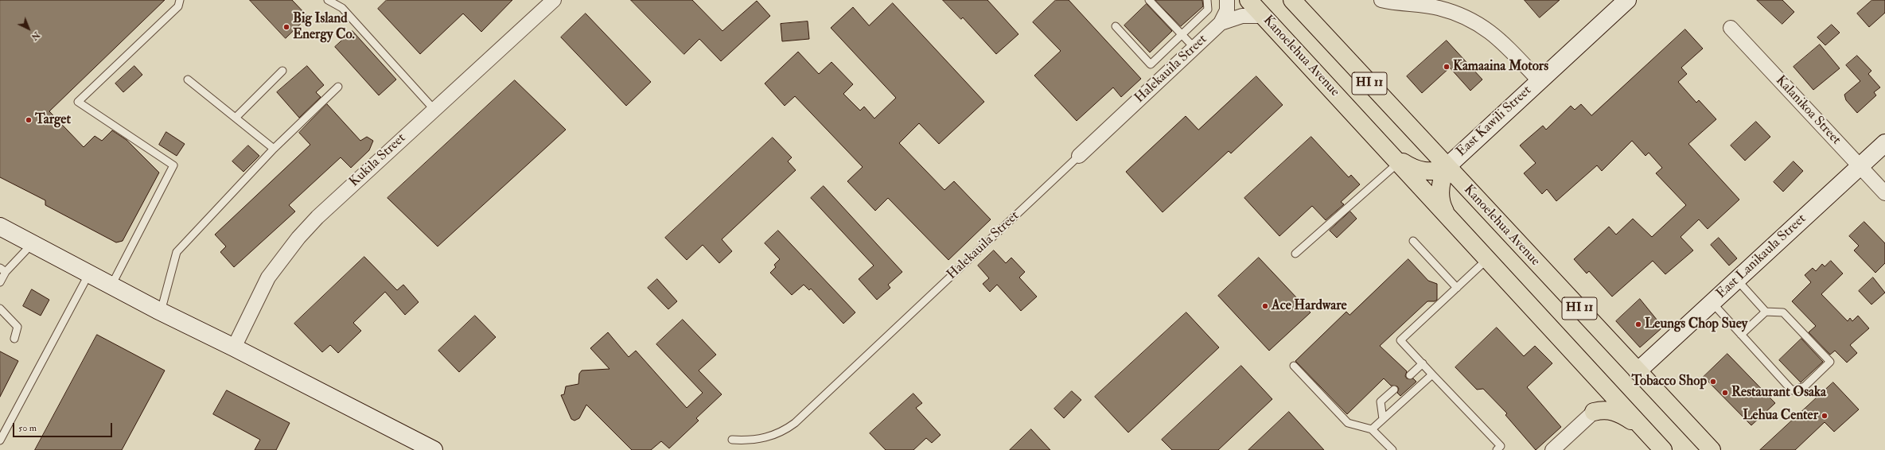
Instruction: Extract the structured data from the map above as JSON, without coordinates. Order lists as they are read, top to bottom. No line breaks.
{"streets":{"highway":["Kanoelehua Avenue","HI 11"],"street":["Halekauila Street","Kalanikoa Street","East Kawili Street","Kukila Street","East Lanikaula Street"]},"crossings":[["Kanoelehua Avenue","Halekauila Street"],["Kanoelehua Avenue","East Kawili Street"],["Kanoelehua Avenue","East Lanikaula Street"],["Kalanikoa Street","East Lanikaula Street"]],"places":["Big Island Energy Co.","Kamaaina Motors","Target","Ace Hardware","Leungs Chop Suey","Tobacco Shop","Restaurant Osaka","Lehua Center"],"scale_bar":"50 m","north":"bottom right"}
